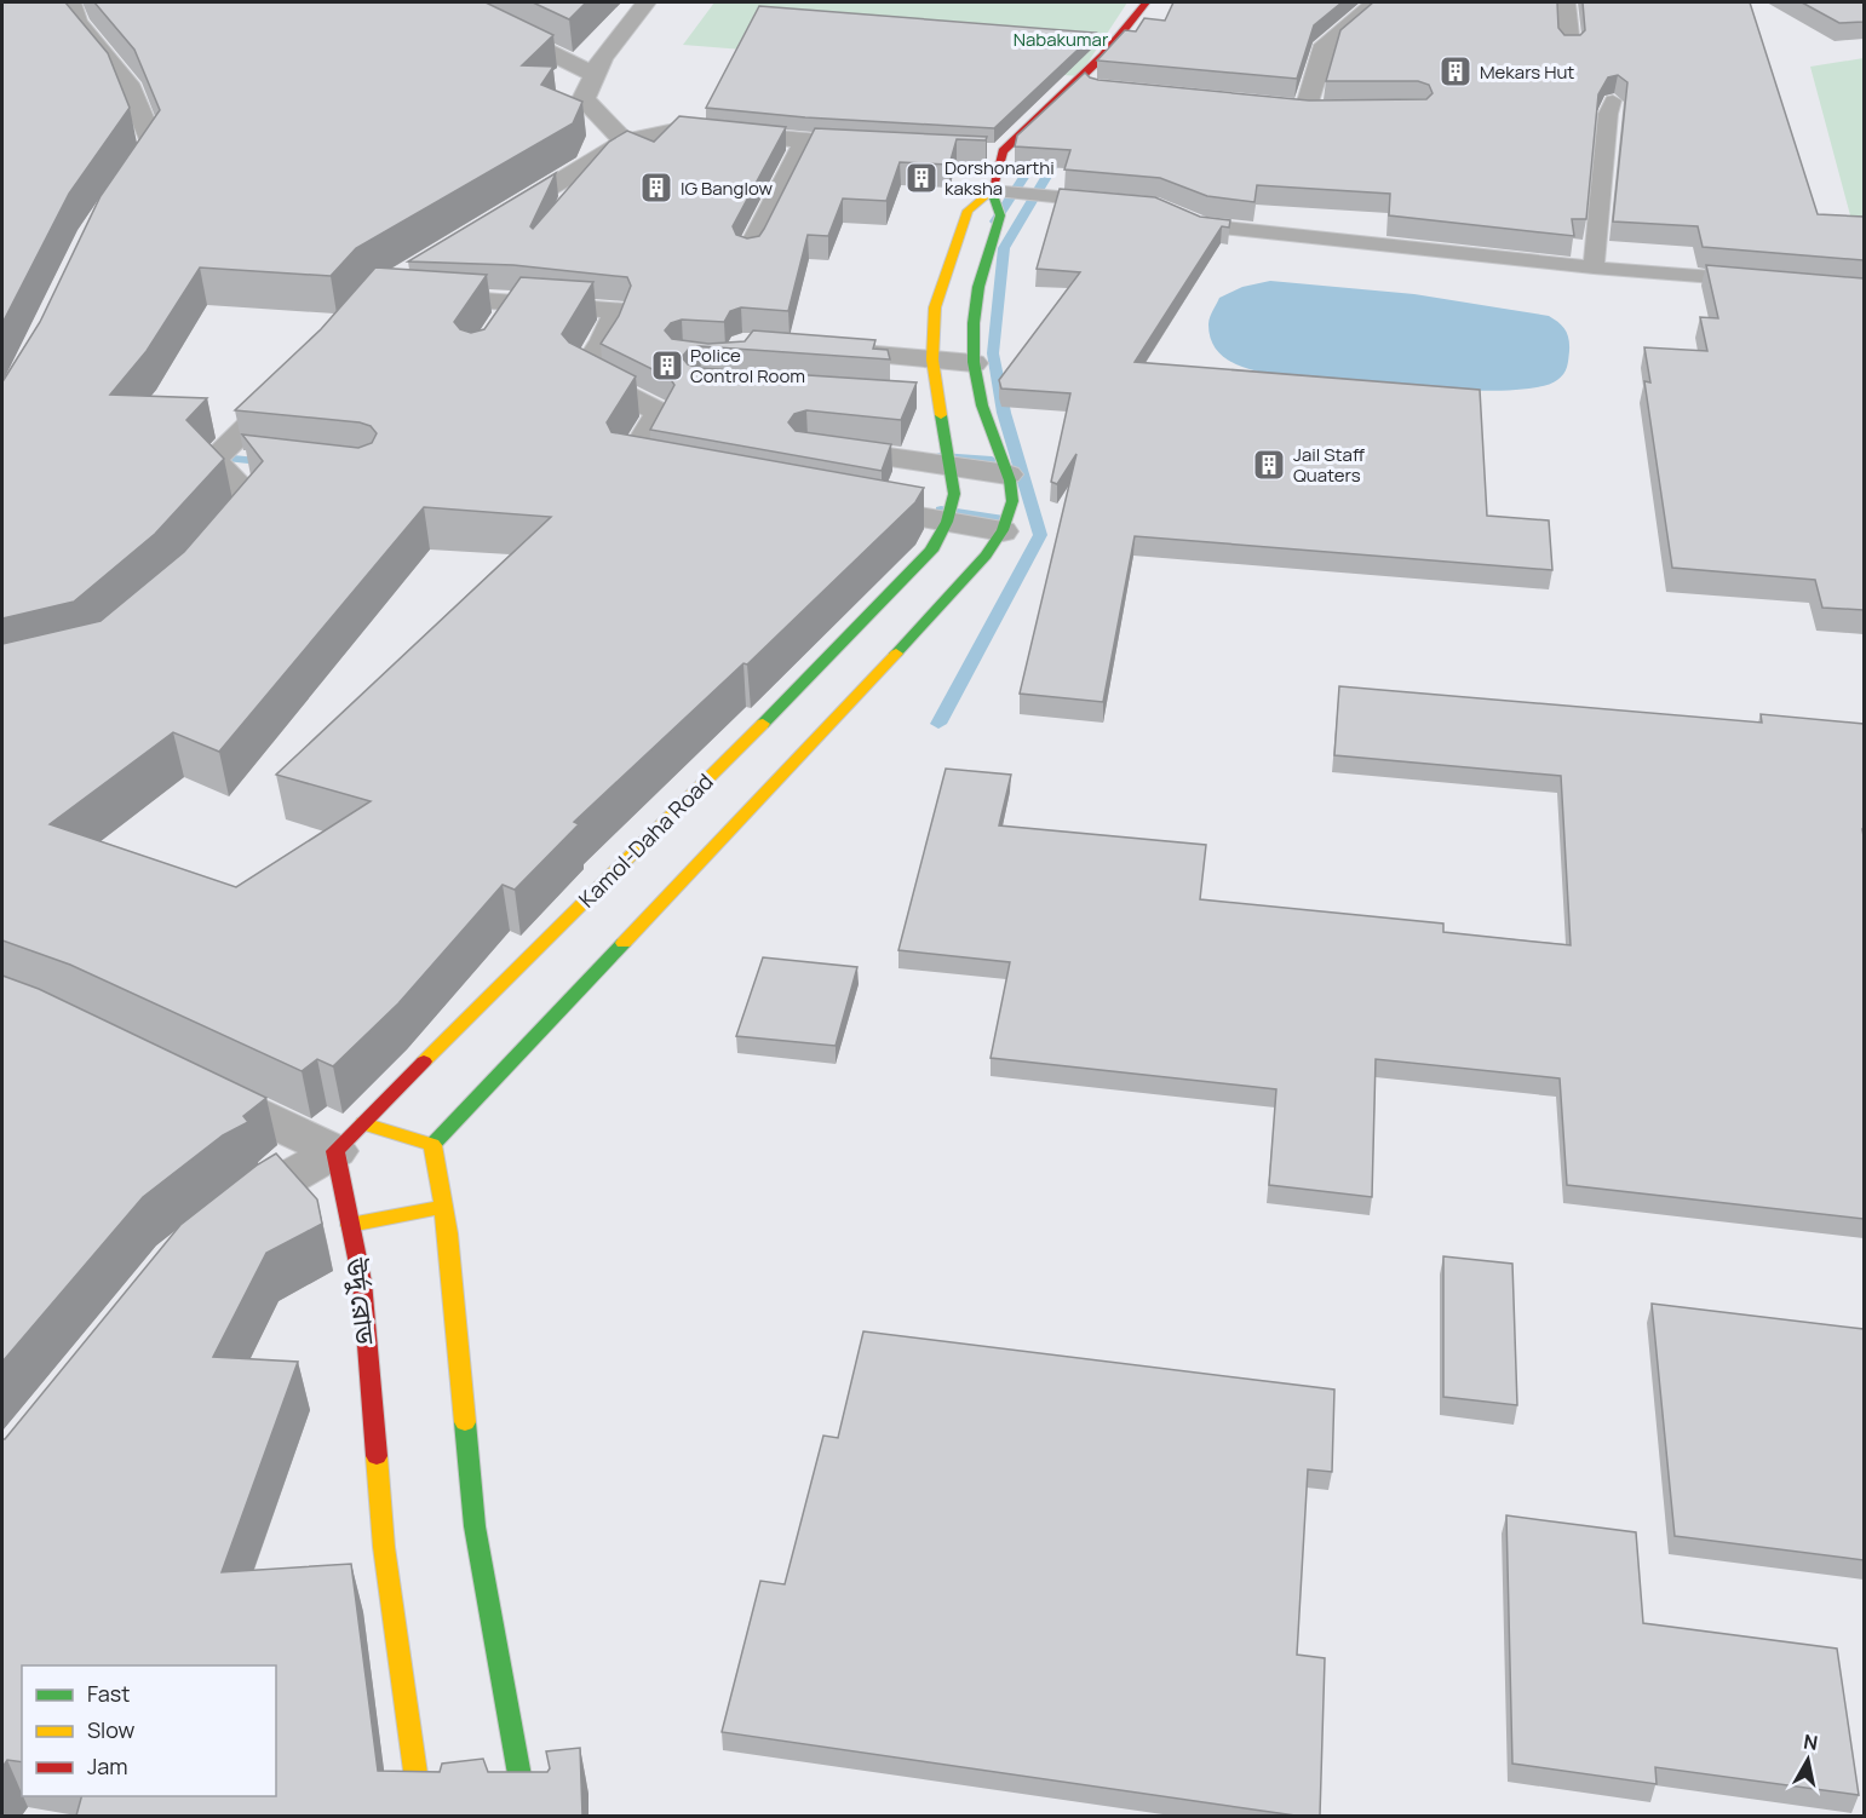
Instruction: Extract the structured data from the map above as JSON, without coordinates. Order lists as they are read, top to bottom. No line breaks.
{"streets":{"main road":["Kamol-Daha Road","উর্দু রোড"]},"crossings":[["Kamol-Daha Road","উর্দু রোড"]],"parks":["Nabakumar"],"places":{"building":["Mekars Hut","Dorshonarthi kaksha","IG Banglow","Police Control Room","Jail Staff Quaters"]},"legend":["Fast","Slow","Jam"],"north":"top"}
